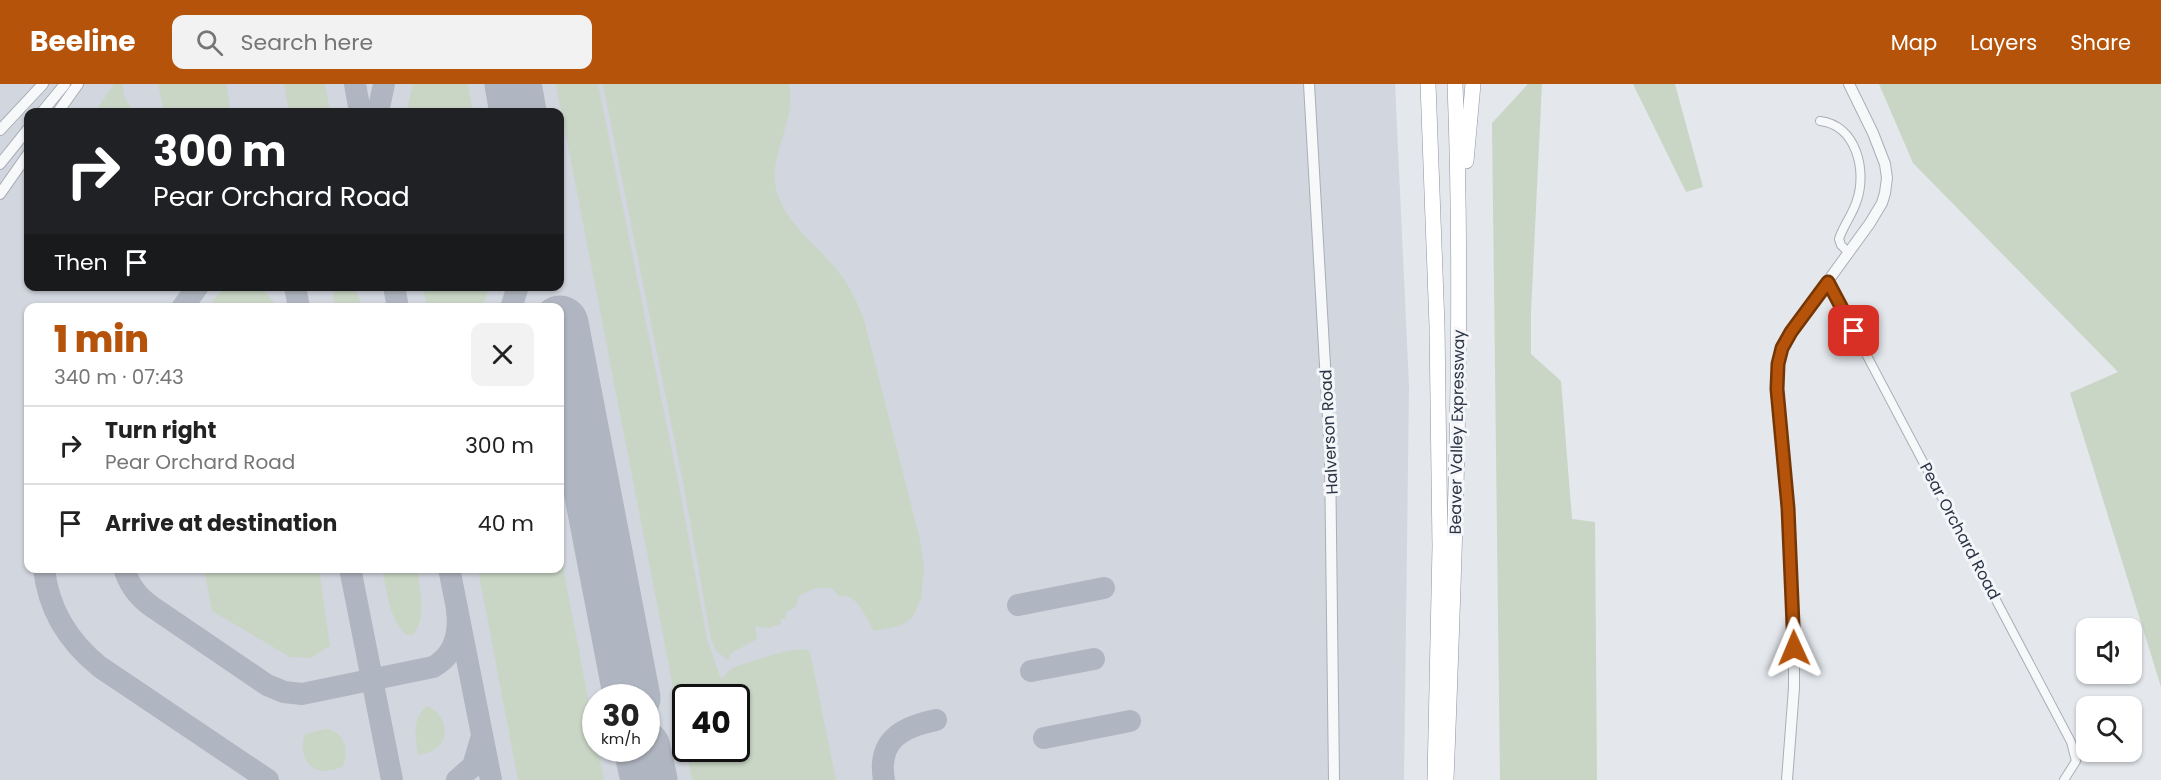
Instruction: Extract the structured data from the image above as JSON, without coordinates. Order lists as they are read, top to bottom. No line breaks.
{"streets":{"highway":["Beaver Valley Expressway"],"street":["Halverson Road","Pear Orchard Road"]},"page":{"header":"Beeline","search":"Search here","nav":["Map","Layers","Share"],"turn":["300 m","Pear Orchard Road"],"then":"Then","heading":["1 min","340 m · 07:43"],"list":[{"name":"Turn right","note":"Pear Orchard Road","value":"300 m"},{"name":"Arrive at destination","value":"40 m"}],"speed":"30 km/h","limit":"40"}}
